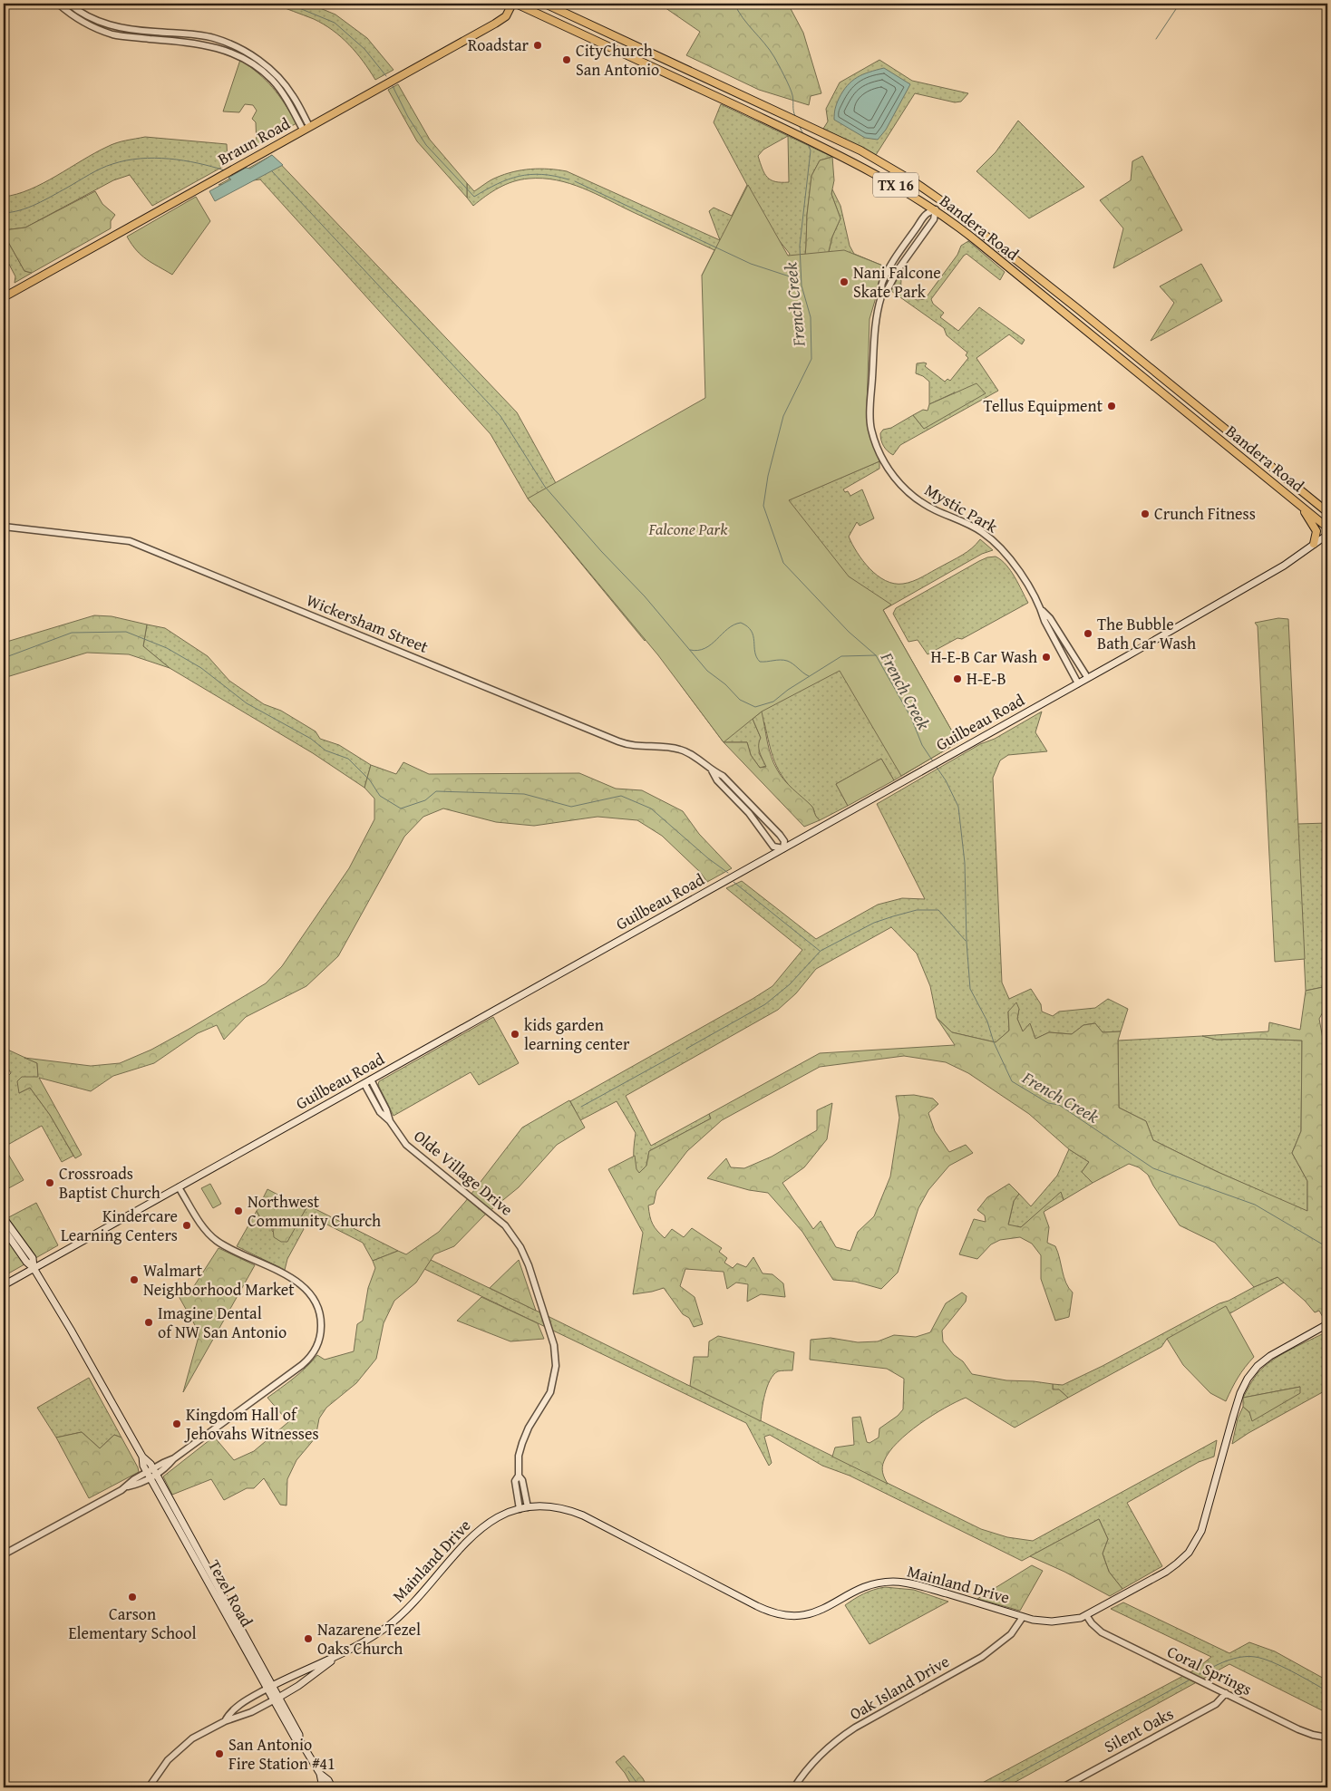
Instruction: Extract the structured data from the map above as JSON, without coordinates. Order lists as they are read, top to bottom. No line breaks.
{"streets":{"main road":["Braun Road","TX 16","Bandera Road","Guilbeau Road","Mainland Drive","Tezel Road"],"street":["Mystic Park","Wickersham Street","Olde Village Drive","Coral Springs","Oak Island Drive","Silent Oaks"]},"crossings":[["Bandera Road","Mystic Park"],["Bandera Road","Guilbeau Road"],["Mystic Park","Guilbeau Road"],["Wickersham Street","Guilbeau Road"],["Guilbeau Road","Olde Village Drive"],["Guilbeau Road","Tezel Road"],["Olde Village Drive","Mainland Drive"],["Mainland Drive","Tezel Road"],["Mainland Drive","Coral Springs"],["Mainland Drive","Oak Island Drive"],["Coral Springs","Silent Oaks"]],"water":["French Creek"],"parks":["Falcone Park"],"places":["Roadstar","CityChurch San Antonio","Nani Falcone Skate Park","Tellus Equipment","Crunch Fitness","The Bubble Bath Car Wash","H-E-B Car Wash","H-E-B","kids garden learning center","Crossroads Baptist Church","Northwest Community Church","Kindercare Learning Centers","Walmart Neighborhood Market","Imagine Dental of NW San Antonio","Kingdom Hall of Jehovahs Witnesses","Carson Elementary School","Nazarene Tezel Oaks Church","San Antonio Fire Station #41"]}
